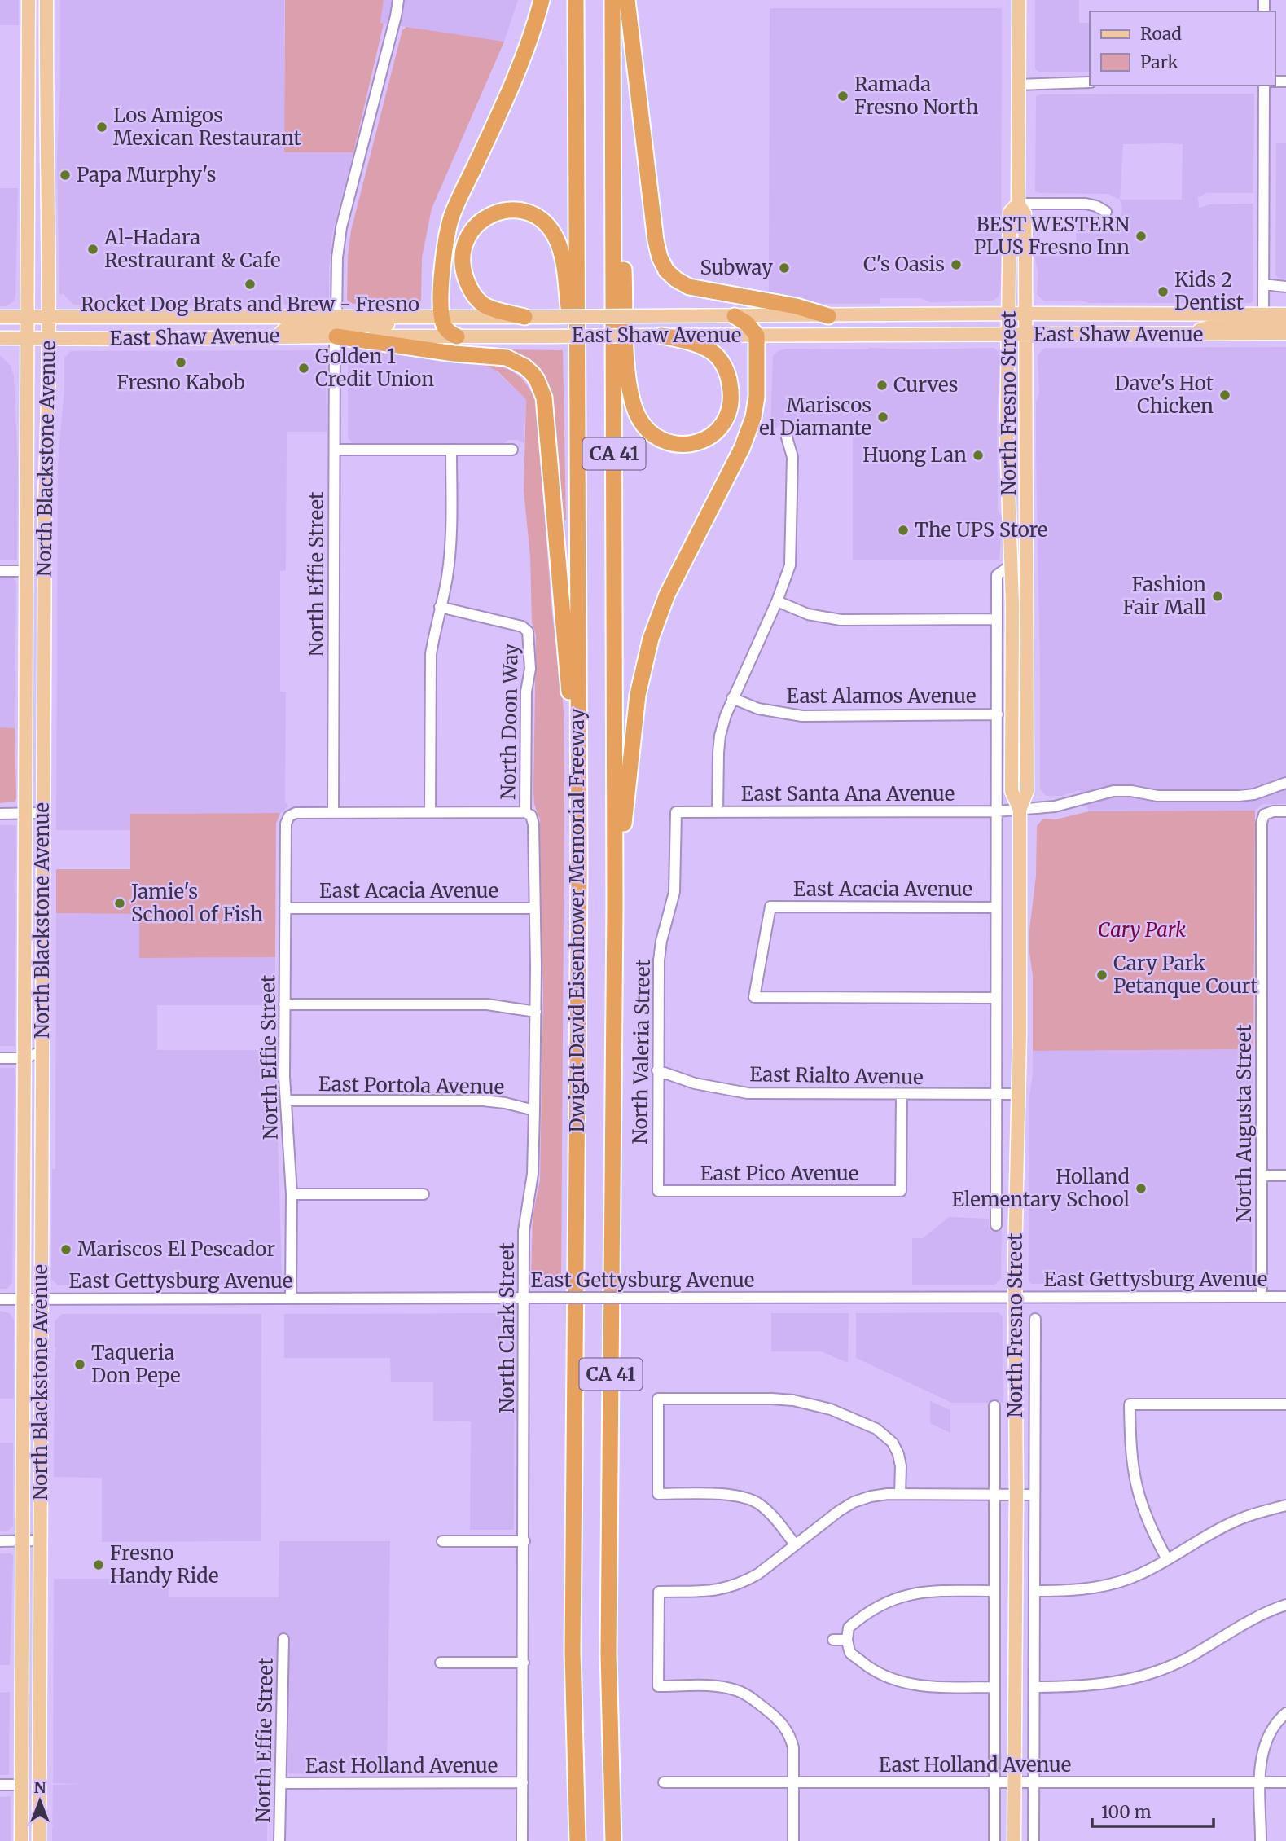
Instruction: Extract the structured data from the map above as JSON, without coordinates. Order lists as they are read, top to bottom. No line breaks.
{"streets":{"highway":["CA 41","Dwight David Eisenhower Memorial Freeway"],"main road":["East Shaw Avenue","North Fresno Street","North Blackstone Avenue"],"street":["North Effie Street","East Alamos Avenue","North Doon Way","East Santa Ana Avenue","East Acacia Avenue","North Valeria Street","East Rialto Avenue","East Portola Avenue","North Augusta Street","East Pico Avenue","East Gettysburg Avenue","North Clark Street","East Holland Avenue"]},"crossings":[["East Shaw Avenue","North Fresno Street"],["East Shaw Avenue","North Blackstone Avenue"],["East Shaw Avenue","North Effie Street"],["North Fresno Street","East Santa Ana Avenue"],["North Fresno Street","East Rialto Avenue"],["North Fresno Street","East Gettysburg Avenue"],["North Fresno Street","East Holland Avenue"],["North Blackstone Avenue","East Gettysburg Avenue"],["North Effie Street","East Acacia Avenue"],["North Effie Street","East Portola Avenue"],["North Effie Street","East Gettysburg Avenue"],["North Effie Street","East Holland Avenue"],["North Doon Way","North Clark Street"],["East Santa Ana Avenue","North Valeria Street"],["East Acacia Avenue","North Clark Street"],["North Valeria Street","East Rialto Avenue"],["North Valeria Street","East Pico Avenue"],["East Rialto Avenue","East Pico Avenue"],["East Portola Avenue","North Clark Street"],["North Augusta Street","East Gettysburg Avenue"],["East Gettysburg Avenue","North Clark Street"],["North Clark Street","East Holland Avenue"]],"parks":["Cary Park"],"places":["Ramada Fresno North","Los Amigos Mexican Restaurant","Papa Murphy's","BEST WESTERN PLUS Fresno Inn","Al-Hadara Restraurant & Cafe","C's Oasis","Subway","Rocket Dog Brats and Brew - Fresno","Kids 2 Dentist","Fresno Kabob","Golden 1 Credit Union","Curves","Dave's Hot Chicken","Mariscos el Diamante","Huong Lan","The UPS Store","Fashion Fair Mall","Jamie's School of Fish","Cary Park Petanque Court","Holland Elementary School","Mariscos El Pescador","Taqueria Don Pepe","Fresno Handy Ride"],"legend":["Road","Park"],"scale_bar":"100 m","north":"top"}
